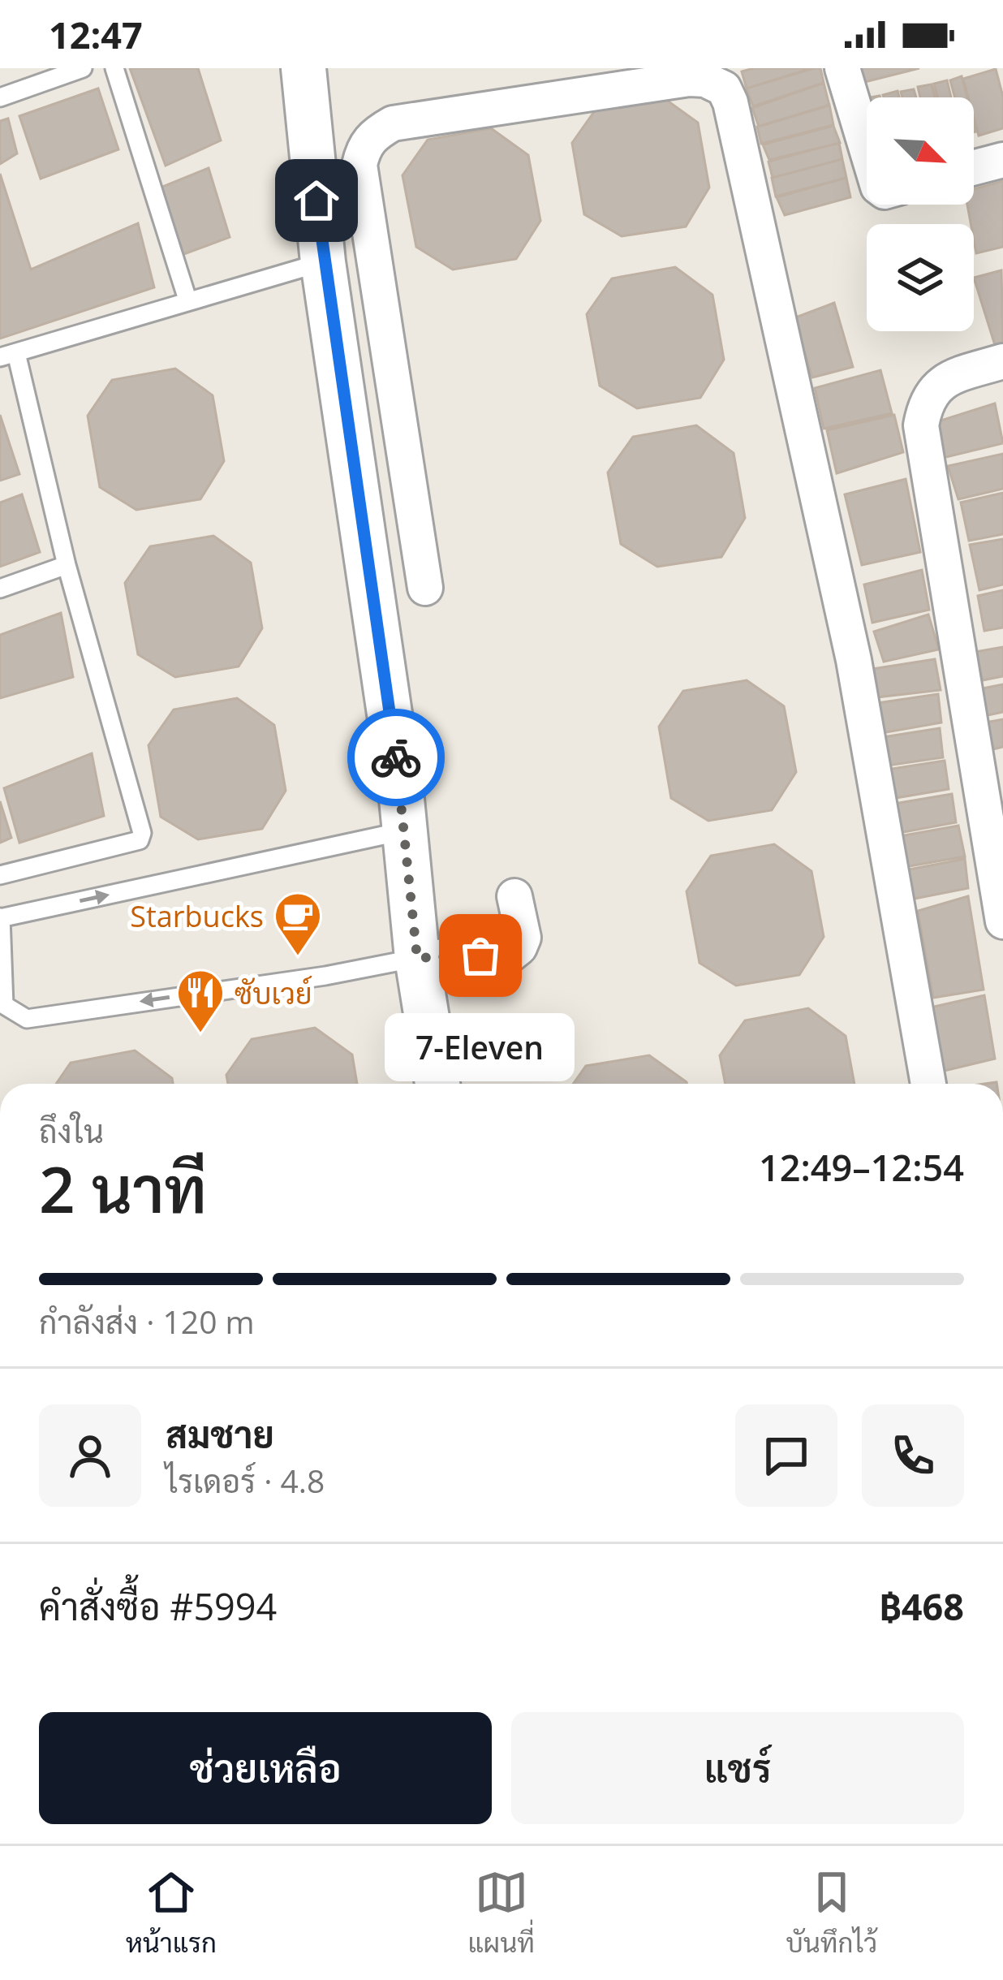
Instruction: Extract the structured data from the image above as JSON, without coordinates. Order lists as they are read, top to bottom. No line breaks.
{"places":{"other":["7-Eleven"],"cafe":["Starbucks"],"restaurant":["ซับเวย์"]},"north":"bottom right","page":{"status":"12:47","bubble":"7-Eleven","heading":["2 นาที","ถึงใน","12:49–12:54"],"panel":["สมชาย","ไรเดอร์ · 4.8","คำสั่งซื้อ #5994","฿468"],"bar":"กำลังส่ง · 120 m","buttons":["ช่วยเหลือ","แชร์"],"tabs":["หน้าแรก","แผนที่","บันทึกไว้"]}}
